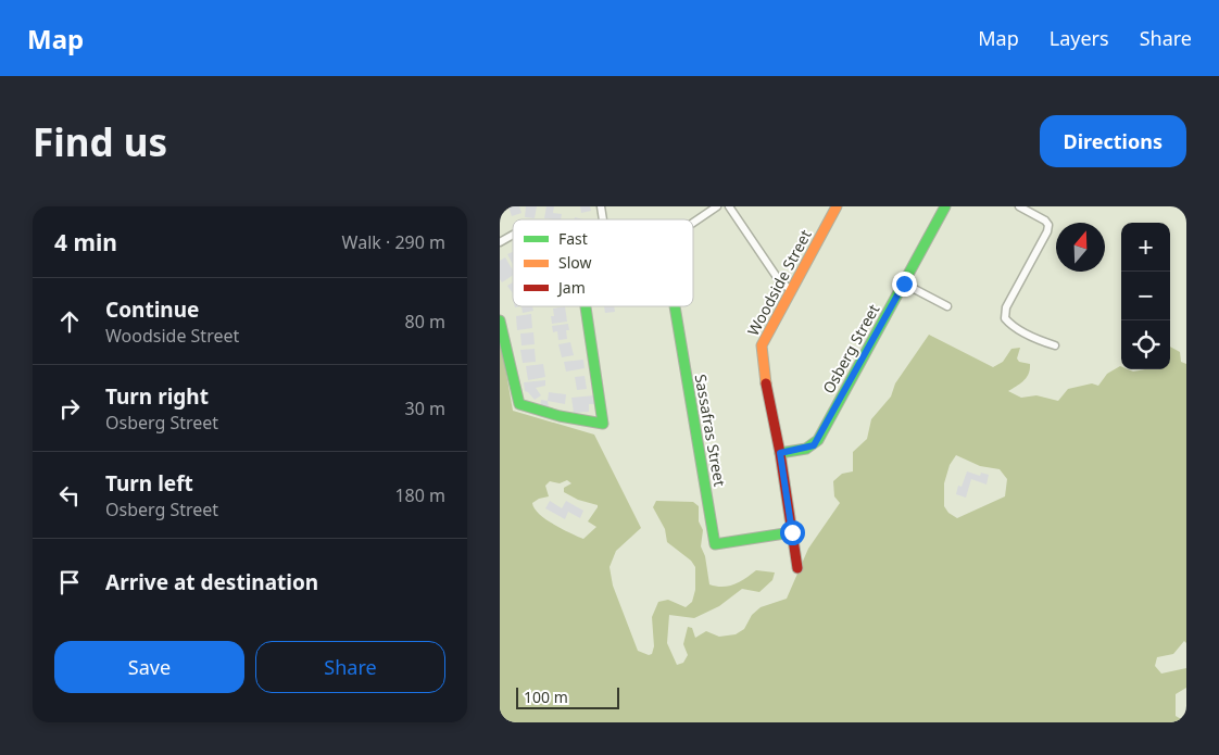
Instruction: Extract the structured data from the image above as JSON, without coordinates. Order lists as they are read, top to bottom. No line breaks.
{"streets":{"street":["Woodside Street","Osberg Street","Sassafras Street"]},"crossings":[["Woodside Street","Osberg Street"],["Woodside Street","Sassafras Street"]],"legend":["Fast","Slow","Jam"],"scale_bar":"100 m","north":"top","page":{"header":"Map","nav":["Map","Layers","Share"],"buttons":["Directions",["Save","Share"]],"title":"Find us","heading":["4 min","Walk · 290 m"],"map_buttons":["+","−"],"list":[["Continue","Woodside Street","80 m"],["Turn right","Osberg Street","30 m"],["Turn left","Osberg Street","180 m"],"Arrive at destination"],"scale":"100 m"}}
